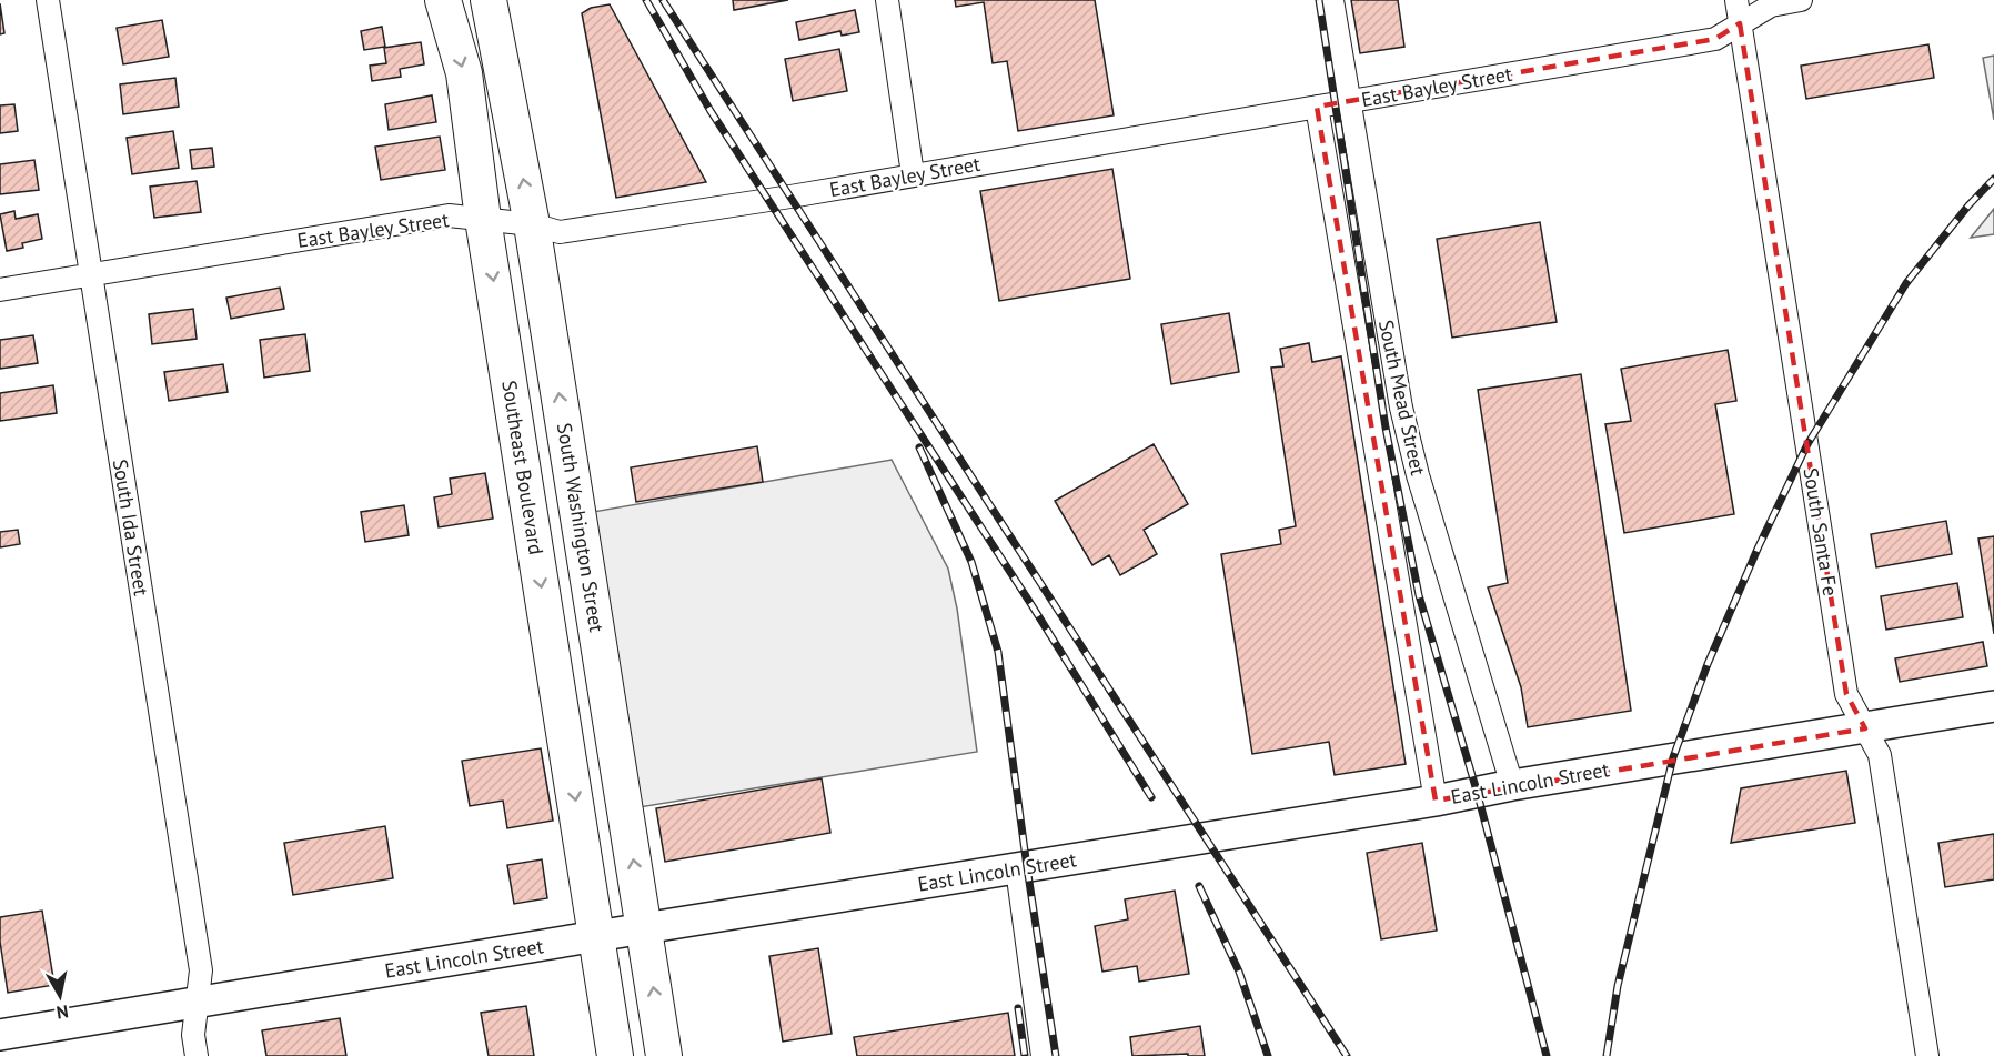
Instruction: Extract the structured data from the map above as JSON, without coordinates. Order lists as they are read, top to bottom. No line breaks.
{"streets":{"main road":["Southeast Boulevard","South Washington Street"],"street":["East Bayley Street","South Mead Street","South Ida Street","South Santa Fe","East Lincoln Street"]},"crossings":[["East Bayley Street","South Mead Street"],["East Bayley Street","Southeast Boulevard"],["East Bayley Street","South Ida Street"],["East Bayley Street","South Washington Street"],["East Bayley Street","South Santa Fe"],["South Mead Street","East Lincoln Street"],["Southeast Boulevard","East Lincoln Street"],["South Ida Street","East Lincoln Street"],["South Washington Street","East Lincoln Street"],["South Santa Fe","East Lincoln Street"]],"one_way":["Southeast Boulevard","South Washington Street"],"north":"bottom"}
